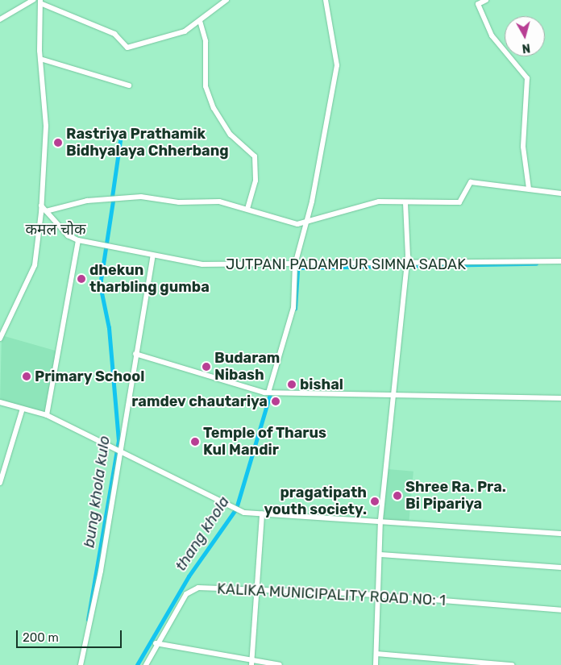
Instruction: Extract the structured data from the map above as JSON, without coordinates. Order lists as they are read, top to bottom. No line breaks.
{"streets":{"street":["JUTPANI PADAMPUR SIMNA SADAK","KALIKA MUNICIPALITY ROAD NO: 1"]},"districts":["कमल चोक"],"water":["bung khola kulo","thang khola"],"places":["Rastriya Prathamik Bidhyalaya Chherbang","dhekun tharbling gumba","Budaram Nibash","Primary School","bishal","ramdev chautariya","Temple of Tharus Kul Mandir","Shree Ra. Pra. Bi Pipariya","pragatipath youth society."],"scale_bar":"200 m","north":"bottom"}
